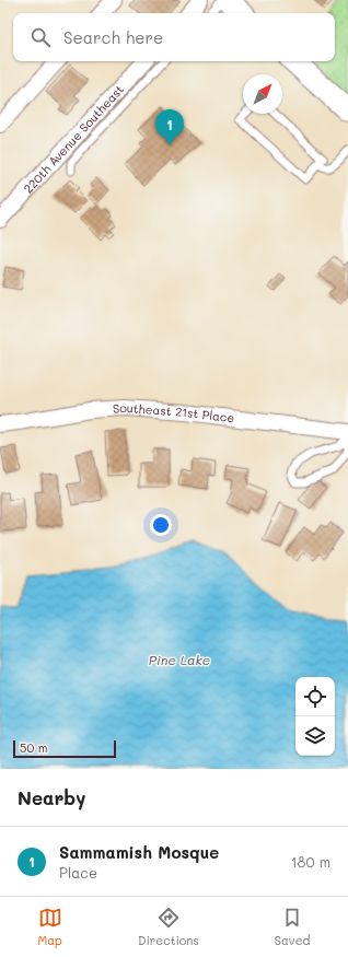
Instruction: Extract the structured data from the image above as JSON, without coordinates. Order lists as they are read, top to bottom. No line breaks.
{"streets":{"street":["220th Avenue Southeast","Southeast 21st Place"]},"water":["Pine Lake"],"scale_bar":"50 m","north":"top right","page":{"search":"Search here","pins":"1","scale":"50 m","heading":"Nearby","list":[{"mark":"1","name":"Sammamish Mosque","note":"Place","value":"180 m"}],"nav":["Map","Directions","Saved"]}}
